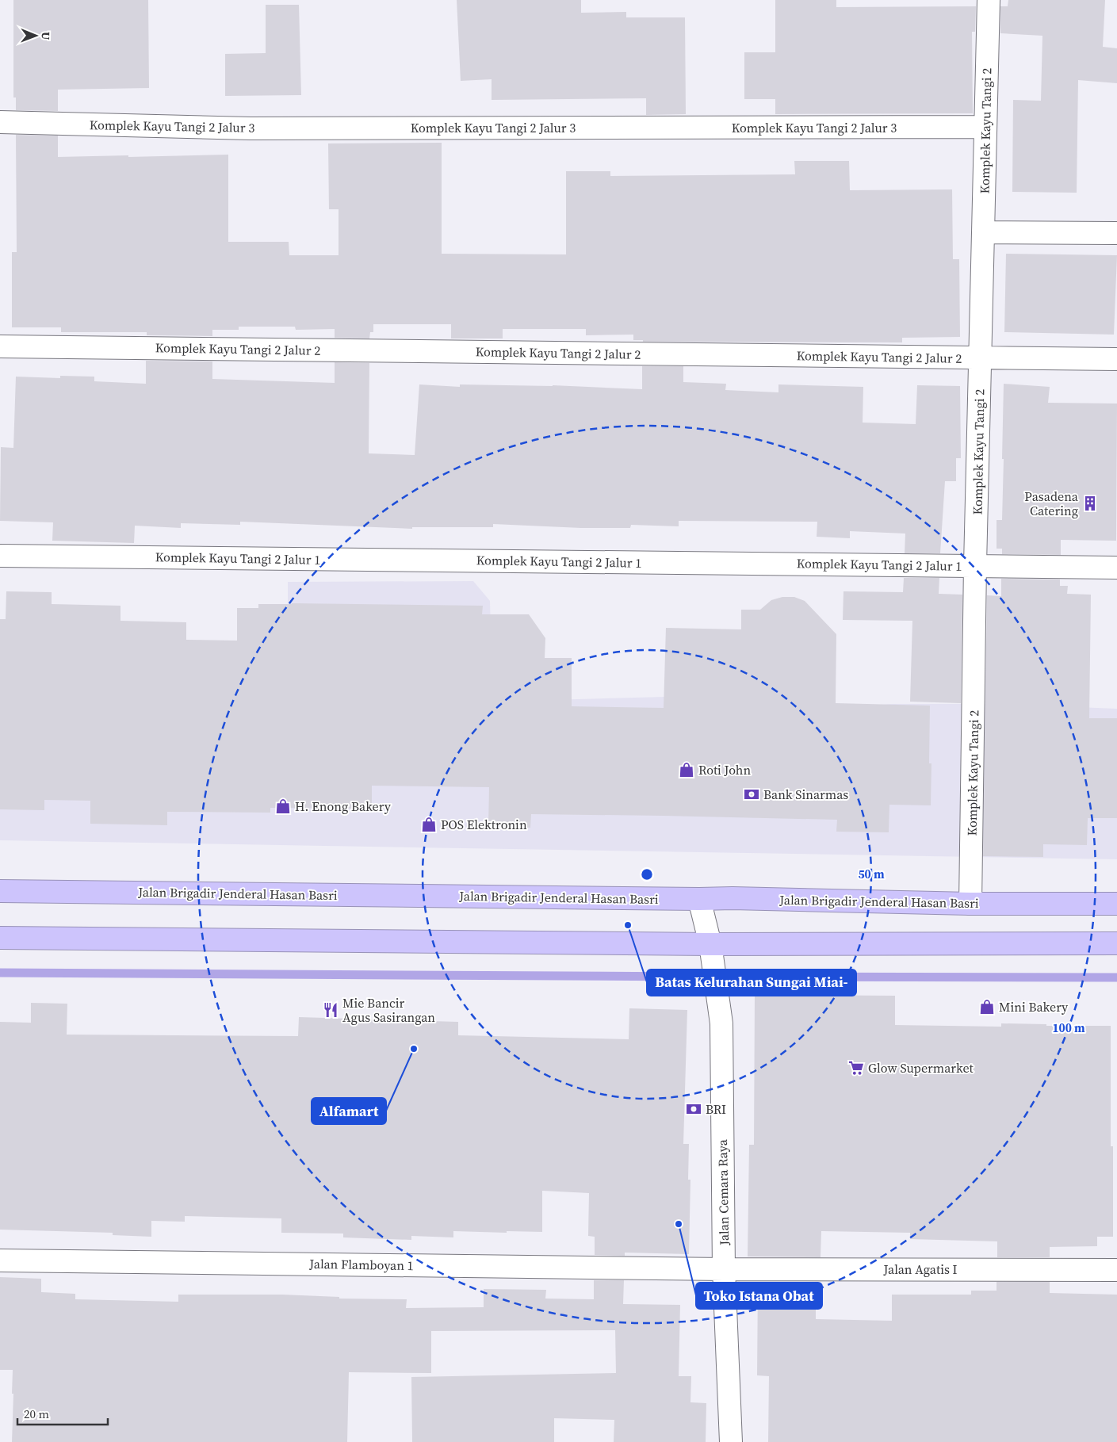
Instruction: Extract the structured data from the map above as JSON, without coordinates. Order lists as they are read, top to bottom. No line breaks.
{"streets":{"highway":["Jalan Brigadir Jenderal Hasan Basri"],"street":["Komplek Kayu Tangi 2 Jalur 3","Komplek Kayu Tangi 2","Komplek Kayu Tangi 2 Jalur 2","Komplek Kayu Tangi 2 Jalur 1","Jalan Cemara Raya","Jalan Flamboyan 1","Jalan Agatis I"]},"crossings":[["Komplek Kayu Tangi 2 Jalur 3","Komplek Kayu Tangi 2"],["Komplek Kayu Tangi 2","Komplek Kayu Tangi 2 Jalur 2"],["Komplek Kayu Tangi 2","Komplek Kayu Tangi 2 Jalur 1"],["Komplek Kayu Tangi 2","Jalan Brigadir Jenderal Hasan Basri"],["Jalan Brigadir Jenderal Hasan Basri","Jalan Cemara Raya"],["Jalan Cemara Raya","Jalan Flamboyan 1"],["Jalan Cemara Raya","Jalan Agatis I"],["Jalan Flamboyan 1","Jalan Agatis I"]],"places":{"building":["Pasadena Catering"],"shop":["Roti John","H. Enong Bakery","POS Elektronin","Mini Bakery"],"bank":["Bank Sinarmas","BRI"],"other":["Batas Kelurahan Sungai Miai-","Alfamart","Toko Istana Obat"],"restaurant":["Mie Bancir Agus Sasirangan"],"supermarket":["Glow Supermarket"]},"scale_bar":"20 m","north":"right","rings":["50 m","100 m"]}
